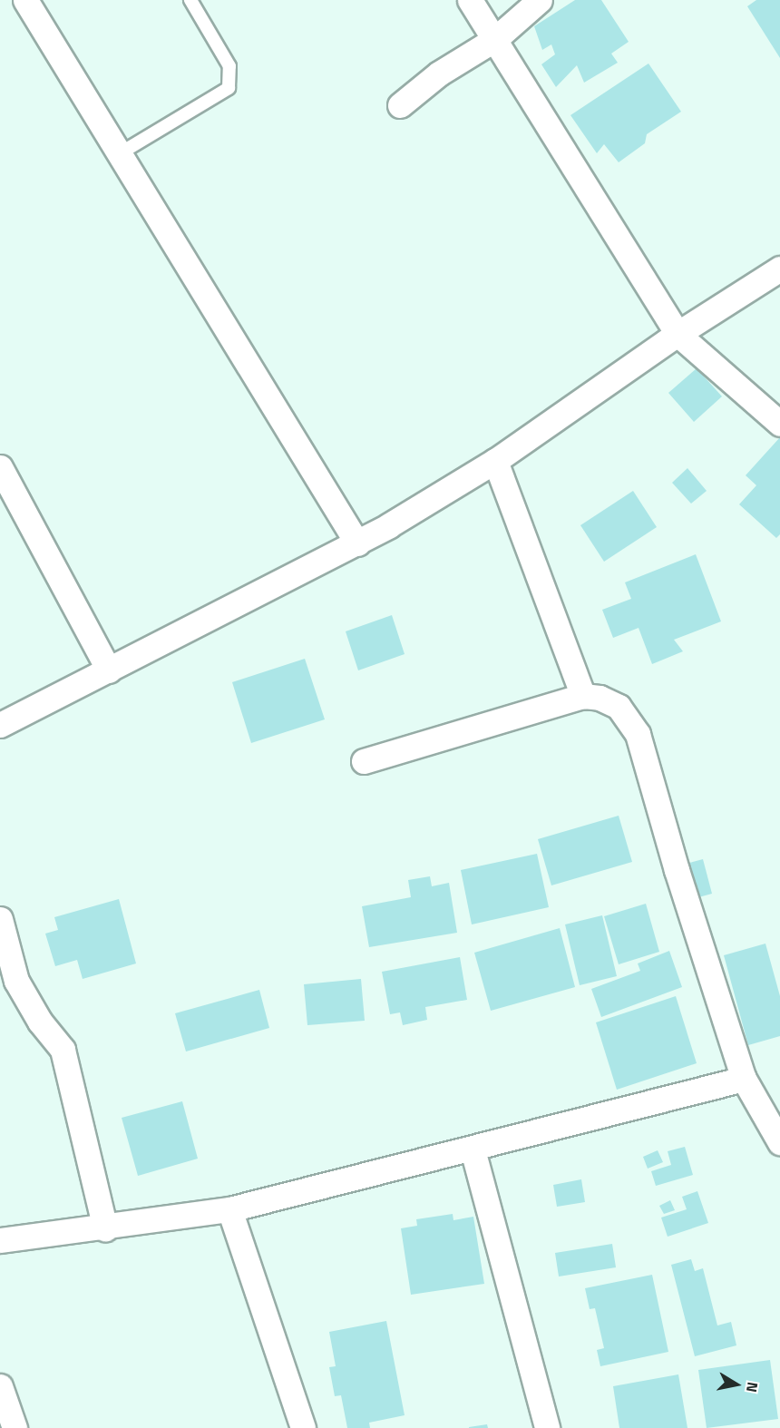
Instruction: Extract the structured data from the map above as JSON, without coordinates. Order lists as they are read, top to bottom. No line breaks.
{"north":"right"}
